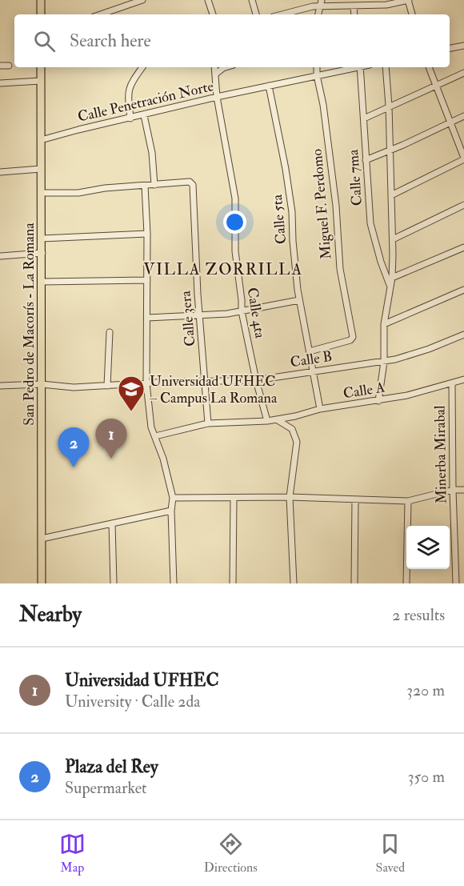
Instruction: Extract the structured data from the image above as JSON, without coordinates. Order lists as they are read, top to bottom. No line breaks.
{"streets":{"main road":["San Pedro de Macorís - La Romana"],"street":["Calle Penetración Norte","Calle 7ma","Miguel F. Perdomo","Calle 5ta","Calle 4ta","Calle 3era","Calle B","Calle A","Minerba Mirabal"]},"crossings":[["Calle Penetración Norte","Miguel F. Perdomo"],["Calle Penetración Norte","Calle 5ta"],["Calle Penetración Norte","Calle 4ta"],["Calle Penetración Norte","San Pedro de Macorís - La Romana"],["Miguel F. Perdomo","Calle 5ta"],["Calle 5ta","Calle B"],["Calle 5ta","Calle A"],["Calle 4ta","Calle B"],["Calle 4ta","Calle A"],["Calle 3era","Calle B"],["Calle 3era","Calle A"],["San Pedro de Macorís - La Romana","Calle B"],["Calle A","Minerba Mirabal"]],"districts":["VILLA ZORRILLA"],"places":{"school or university":["Universidad UFHEC – Campus La Romana"]},"page":{"search":"Search here","pins":["1","2"],"heading":["Nearby","2 results"],"list":[{"mark":"1","name":"Universidad UFHEC","note":"University · Calle 2da","value":"320 m"},{"mark":"2","name":"Plaza del Rey","note":"Supermarket","value":"350 m"}],"nav":["Map","Directions","Saved"]}}
